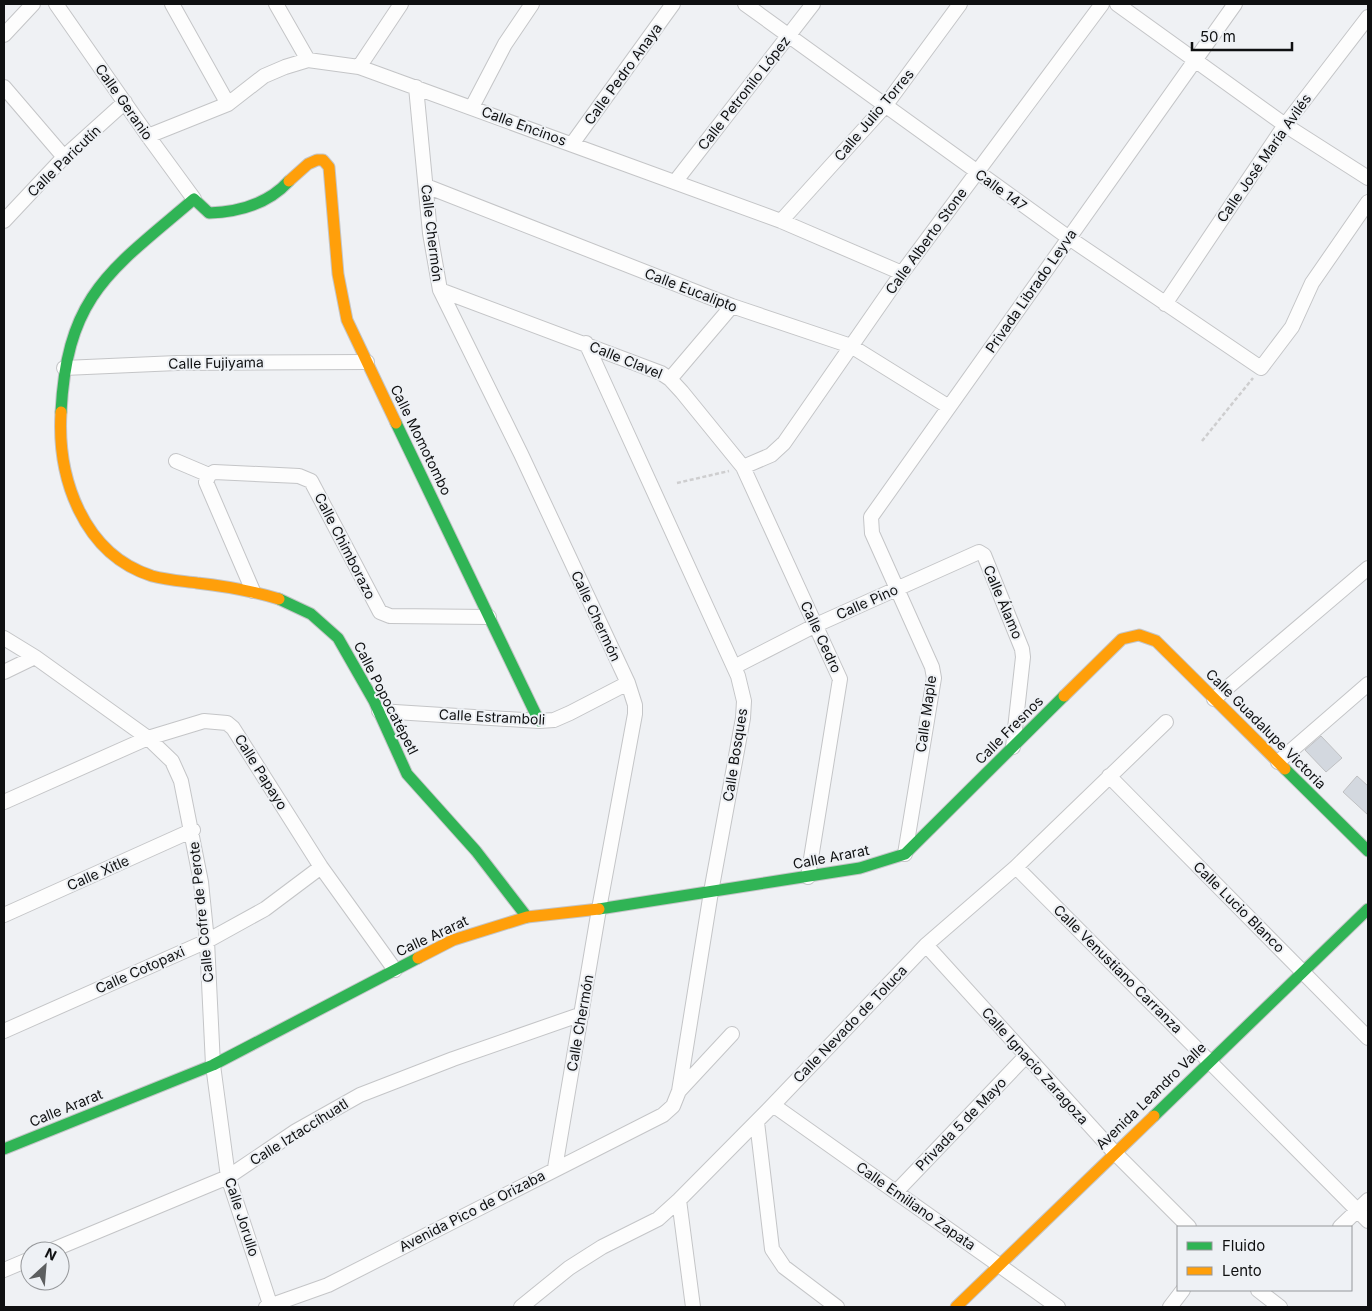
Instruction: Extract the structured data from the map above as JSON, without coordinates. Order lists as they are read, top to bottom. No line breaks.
{"streets":{"street":["Calle Pedro Anaya","Calle Petronilo López","Calle Geranio","Calle Julio Torres","Calle Encinos","Calle José María Avilés","Calle Paricutín","Calle 147","Calle Chermón","Calle Alberto Stone","Calle Eucalipto","Privada Librado Leyva","Calle Clavel","Calle Fujiyama","Calle Momotombo","Calle Chimborazo","Calle Pino","Calle Álamo","Calle Cedro","Calle Popocatépetl","Calle Maple","Calle Estramboli","Calle Guadalupe Victoria","Calle Fresnos","Calle Bosques","Calle Papayo","Calle Ararat","Calle Xitle","Calle Lucio Blanco","Calle Cofre de Perote","Calle Venustiano Carranza","Calle Cotopaxi","Calle Nevado de Toluca","Calle Ignacio Zaragoza","Avenida Leandro Valle","Privada 5 de Mayo","Calle Iztaccíhuatl","Calle Emiliano Zapata","Avenida Pico de Orizaba","Calle Jorullo"]},"crossings":[["Calle Pedro Anaya","Calle Encinos"],["Calle Petronilo López","Calle Encinos"],["Calle Petronilo López","Calle 147"],["Calle Geranio","Calle Encinos"],["Calle Geranio","Calle Paricutín"],["Calle Geranio","Calle Momotombo"],["Calle Geranio","Calle Popocatépetl"],["Calle Julio Torres","Calle Encinos"],["Calle Julio Torres","Calle 147"],["Calle Encinos","Calle Chermón"],["Calle Encinos","Calle Alberto Stone"],["Calle José María Avilés","Calle 147"],["Calle 147","Calle Alberto Stone"],["Calle 147","Privada Librado Leyva"],["Calle Chermón","Calle Eucalipto"],["Calle Chermón","Calle Clavel"],["Calle Chermón","Calle Estramboli"],["Calle Chermón","Calle Ararat"],["Calle Chermón","Calle Iztaccíhuatl"],["Calle Chermón","Avenida Pico de Orizaba"],["Calle Alberto Stone","Calle Eucalipto"],["Calle Alberto Stone","Calle Clavel"],["Calle Alberto Stone","Calle Cedro"],["Calle Eucalipto","Privada Librado Leyva"],["Privada Librado Leyva","Calle Maple"],["Calle Clavel","Calle Cedro"],["Calle Clavel","Calle Bosques"],["Calle Fujiyama","Calle Momotombo"],["Calle Fujiyama","Calle Popocatépetl"],["Calle Momotombo","Calle Chimborazo"],["Calle Momotombo","Calle Popocatépetl"],["Calle Momotombo","Calle Estramboli"],["Calle Pino","Calle Álamo"],["Calle Pino","Calle Cedro"],["Calle Pino","Calle Maple"],["Calle Pino","Calle Bosques"],["Calle Álamo","Calle Fresnos"],["Calle Cedro","Calle Ararat"],["Calle Popocatépetl","Calle Estramboli"],["Calle Popocatépetl","Calle Ararat"],["Calle Maple","Calle Fresnos"],["Calle Maple","Calle Ararat"],["Calle Guadalupe Victoria","Calle Fresnos"],["Calle Fresnos","Calle Ararat"],["Calle Bosques","Calle Ararat"],["Calle Bosques","Avenida Pico de Orizaba"],["Calle Papayo","Calle Ararat"],["Calle Papayo","Calle Cofre de Perote"],["Calle Papayo","Calle Cotopaxi"],["Calle Ararat","Calle Cofre de Perote"],["Calle Ararat","Calle Jorullo"],["Calle Xitle","Calle Cofre de Perote"],["Calle Lucio Blanco","Calle Nevado de Toluca"],["Calle Lucio Blanco","Avenida Leandro Valle"],["Calle Cofre de Perote","Calle Cotopaxi"],["Calle Cofre de Perote","Calle Jorullo"],["Calle Venustiano Carranza","Calle Nevado de Toluca"],["Calle Venustiano Carranza","Avenida Leandro Valle"],["Calle Nevado de Toluca","Calle Ignacio Zaragoza"],["Calle Nevado de Toluca","Calle Emiliano Zapata"],["Calle Ignacio Zaragoza","Avenida Leandro Valle"],["Calle Ignacio Zaragoza","Privada 5 de Mayo"],["Avenida Leandro Valle","Calle Emiliano Zapata"],["Privada 5 de Mayo","Calle Emiliano Zapata"],["Calle Iztaccíhuatl","Calle Jorullo"],["Avenida Pico de Orizaba","Calle Jorullo"]],"legend":["Fluido","Lento"],"scale_bar":"50 m","north":"top right"}
